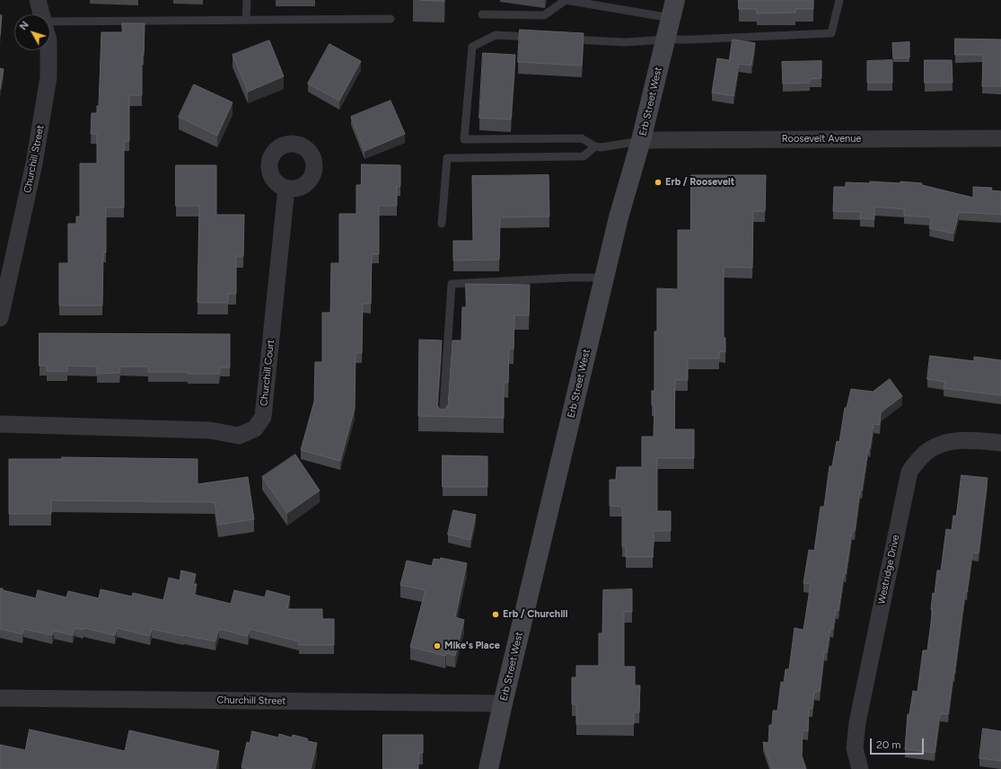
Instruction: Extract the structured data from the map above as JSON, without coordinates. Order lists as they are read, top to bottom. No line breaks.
{"streets":{"main road":["Erb Street West"],"street":["Roosevelt Avenue","Churchill Street","Churchill Court","Westridge Drive"]},"crossings":[["Erb Street West","Roosevelt Avenue"],["Erb Street West","Churchill Street"]],"places":["Erb / Roosevelt","Erb / Churchill","Mike's Place"],"scale_bar":"20 m","north":"top left"}
